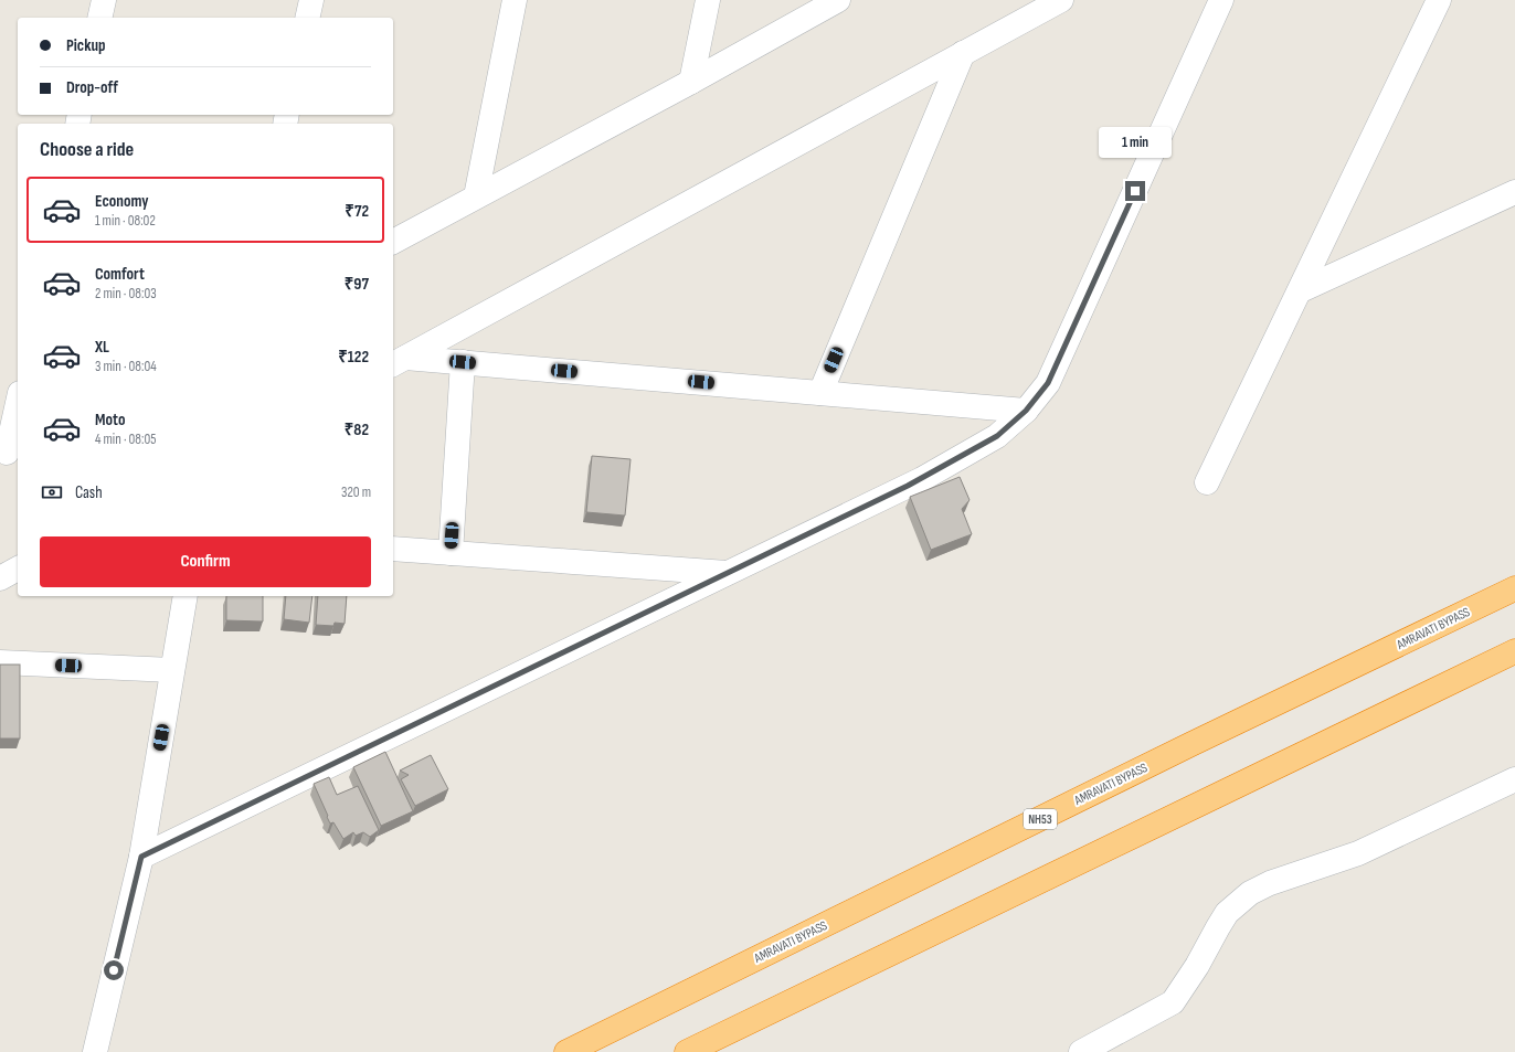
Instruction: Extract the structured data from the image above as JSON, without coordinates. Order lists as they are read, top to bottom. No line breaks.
{"streets":{"highway":["AMRAVATI BYPASS","NH53"]},"page":{"banner":["Pickup","Drop-off"],"heading":"Choose a ride","bubble":"1 min","list":[{"name":"Economy","note":"1 min · 08:02","value":"₹72"},{"name":"Comfort","note":"2 min · 08:03","value":"₹97"},{"name":"XL","note":"3 min · 08:04","value":"₹122"},{"name":"Moto","note":"4 min · 08:05","value":"₹82"}],"pay":["Cash","320 m"],"buttons":"Confirm"}}
